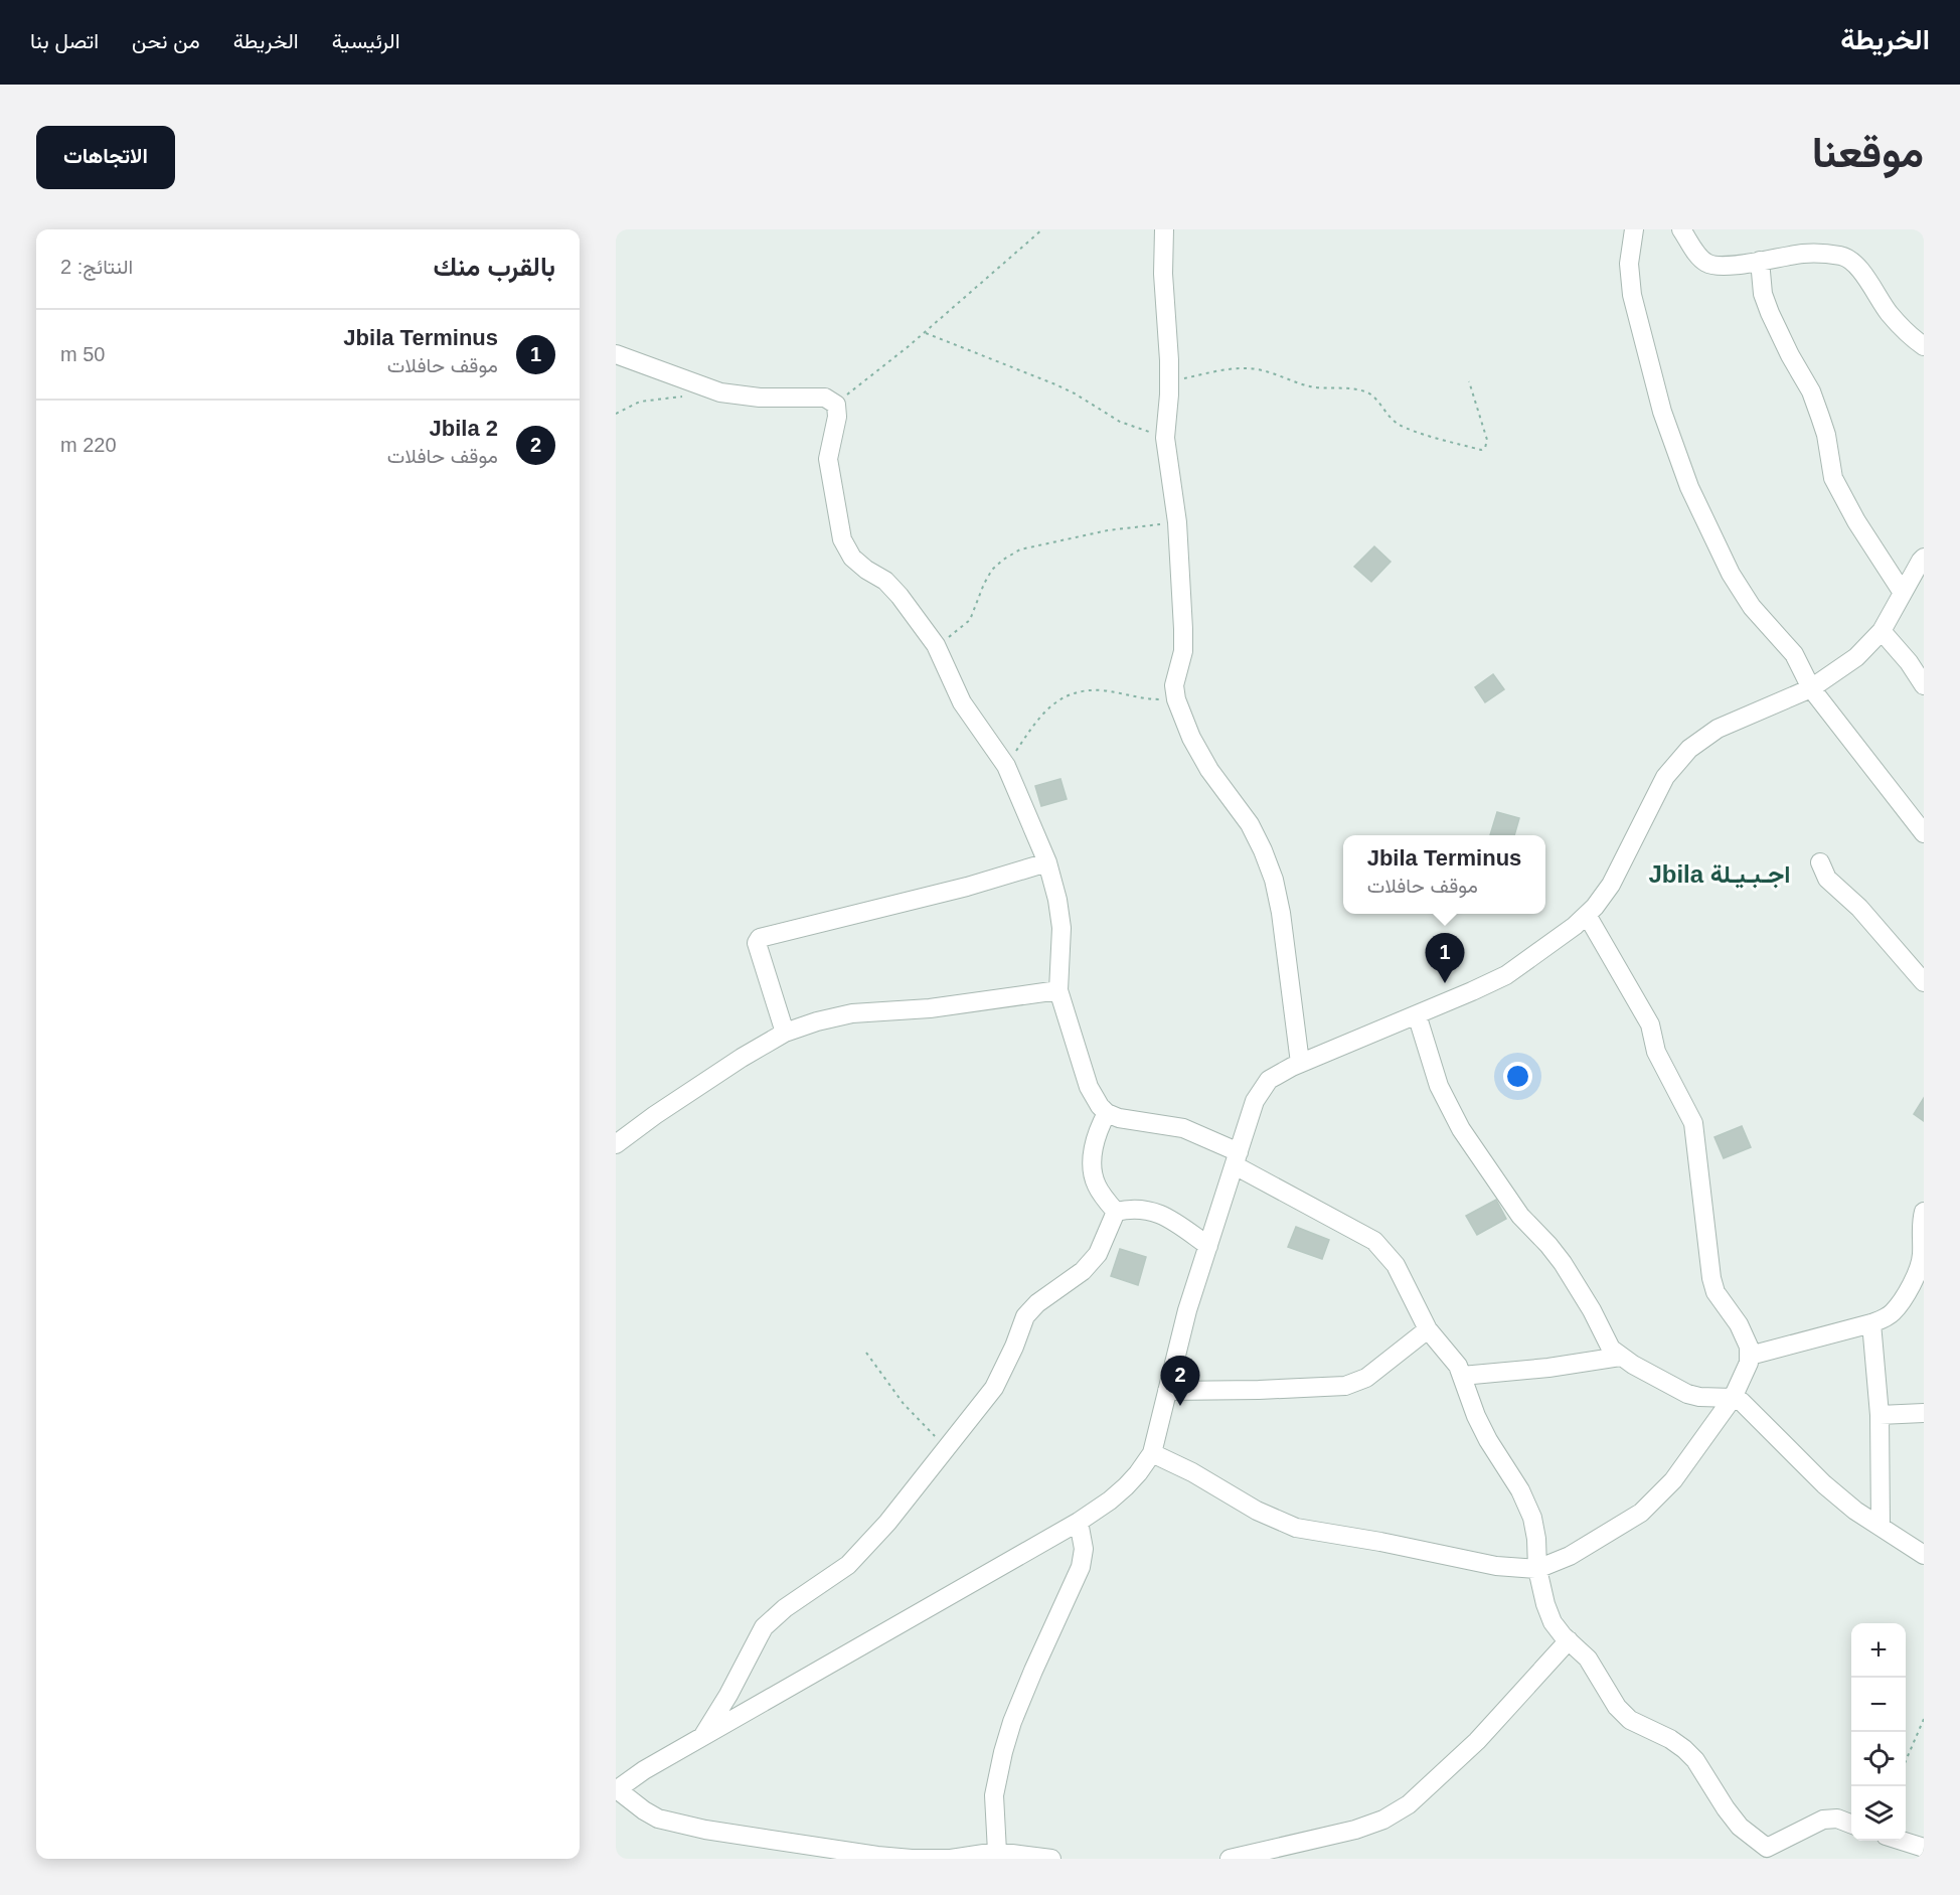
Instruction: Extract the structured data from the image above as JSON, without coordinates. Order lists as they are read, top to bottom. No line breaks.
{"districts":["Jbila اجـبـيـلة"],"page":{"header":"الخريطة","nav":["الرئيسية","الخريطة","من نحن","اتصل بنا"],"title":"موقعنا","buttons":"الاتجاهات","heading":["بالقرب منك","النتائج: 2"],"list":[{"mark":"1","name":"Jbila Terminus","note":"موقف حافلات","value":"50 m"},{"mark":"2","name":"Jbila 2","note":"موقف حافلات","value":"220 m"}],"popup":["Jbila Terminus","موقف حافلات"],"pins":["1","2"],"map_buttons":["+","−"]}}
